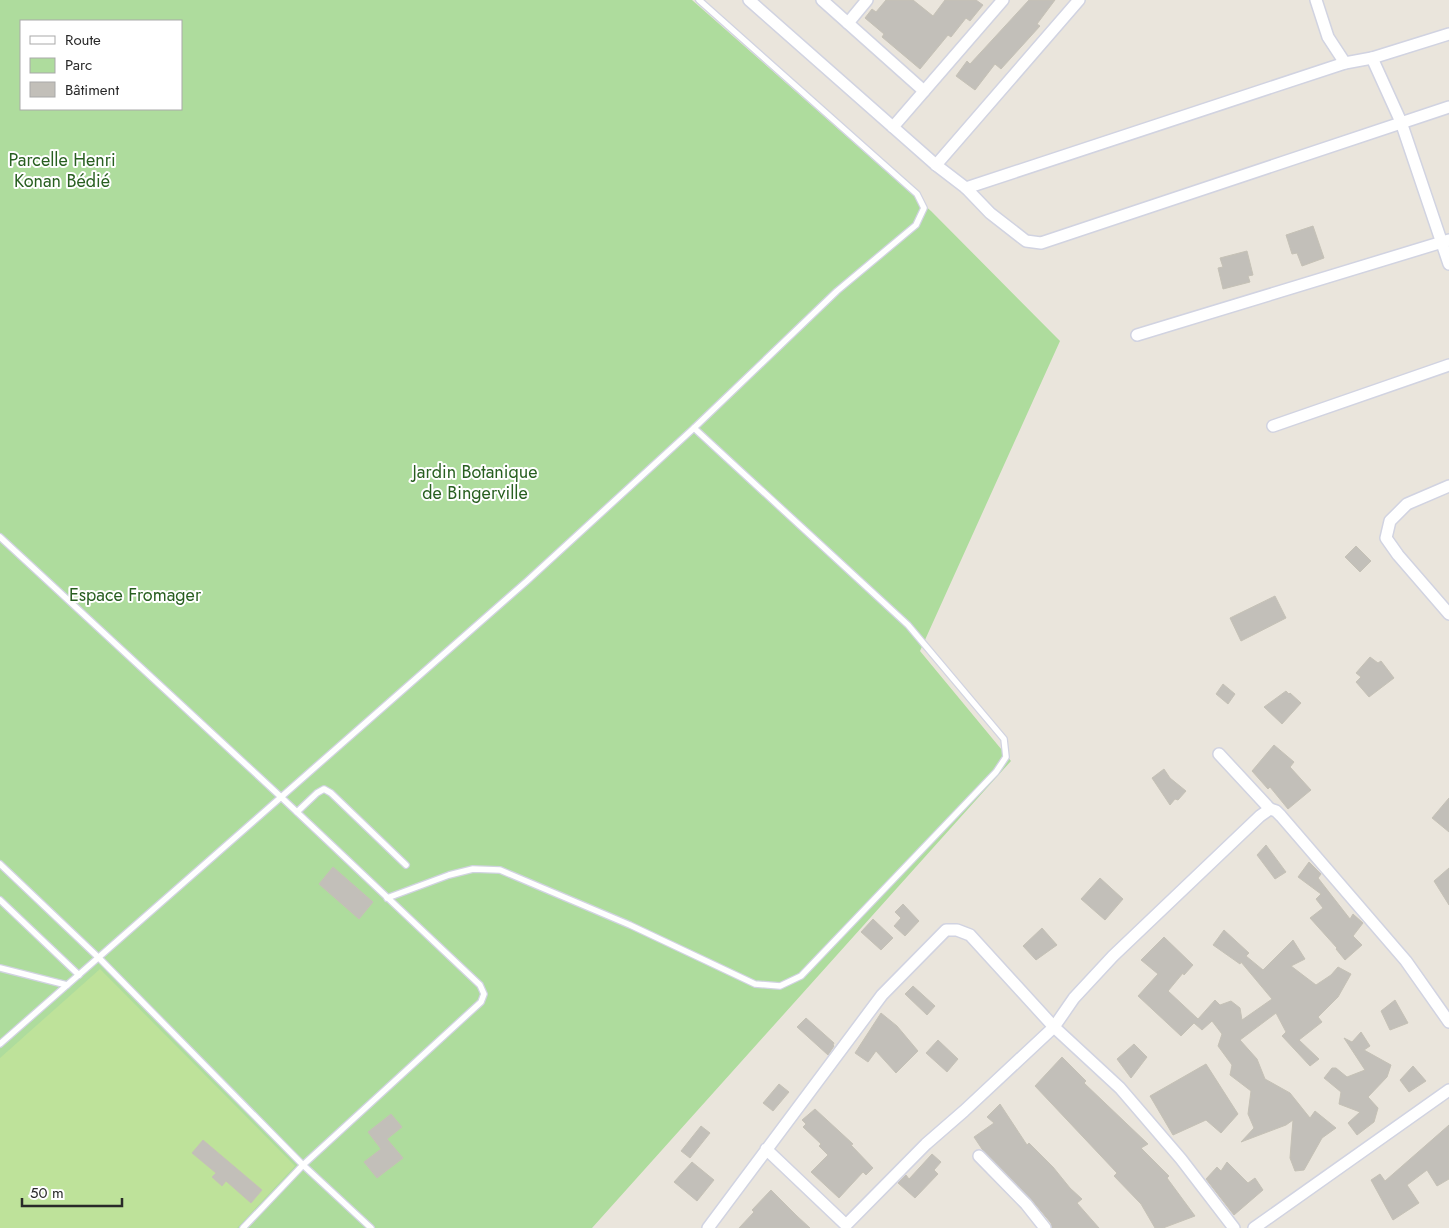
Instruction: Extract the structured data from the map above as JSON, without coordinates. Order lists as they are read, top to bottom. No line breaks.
{"parks":["Parcelle Henri Konan Bédié","Jardin Botanique de Bingerville","Espace Fromager"],"legend":["Route","Parc","Bâtiment"],"scale_bar":"50 m"}
